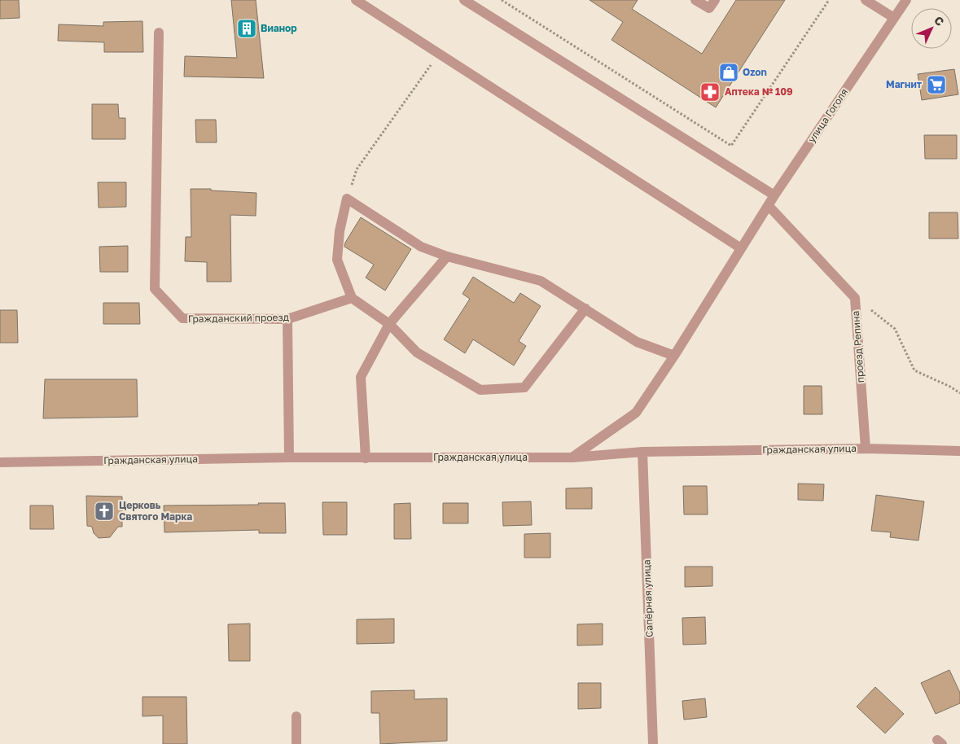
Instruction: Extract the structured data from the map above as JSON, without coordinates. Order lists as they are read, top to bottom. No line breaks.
{"streets":{"street":["улица Гоголя","Гражданский проезд","проезд Репина","Гражданская улица","Сапёрная улица"]},"crossings":[["улица Гоголя","проезд Репина"],["улица Гоголя","Гражданская улица"],["проезд Репина","Гражданская улица"],["Гражданская улица","Сапёрная улица"]],"places":{"building":["Вианор"],"shop":["Ozon"],"supermarket":["Магнит"],"pharmacy":["Аптека № 109"],"church":["Церковь Святого Марка"]},"north":"top right"}
